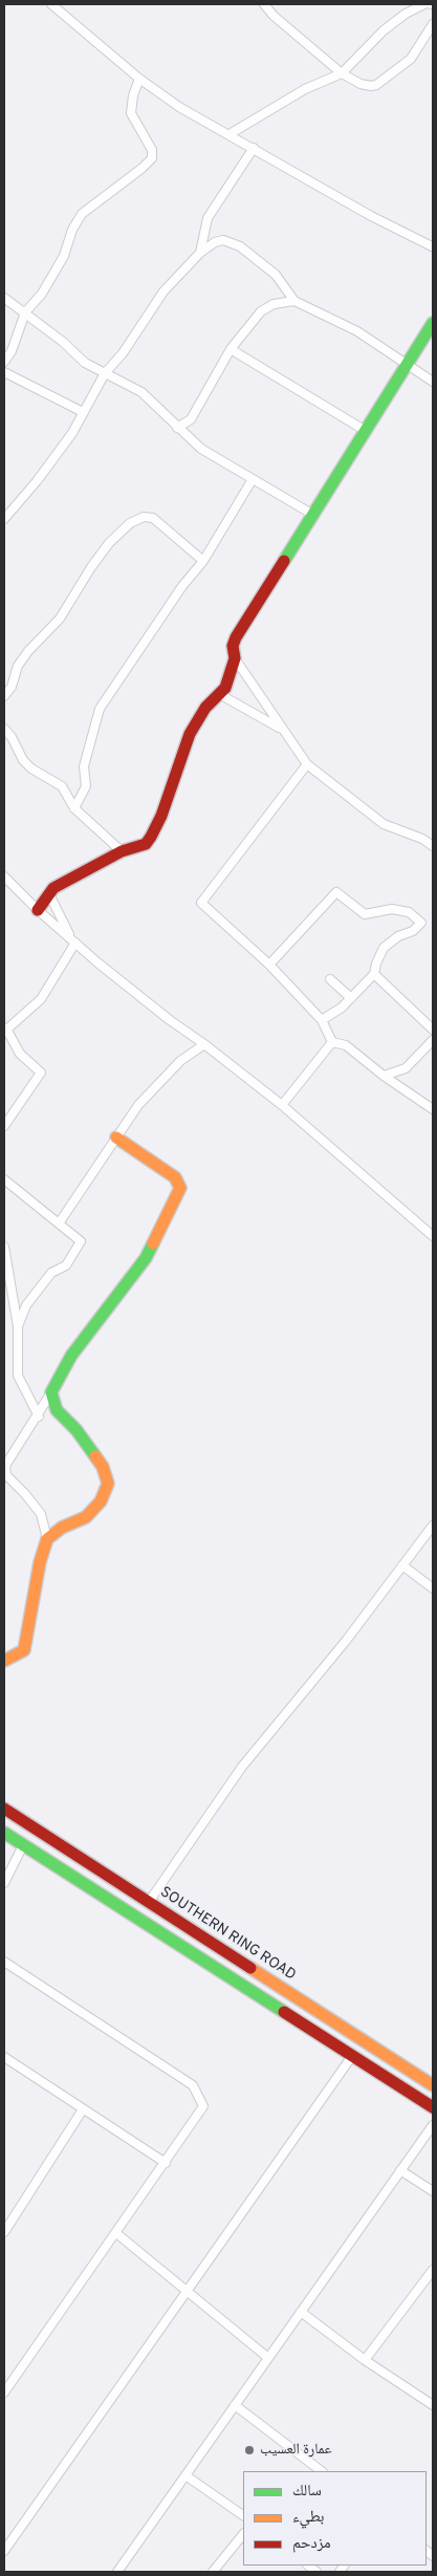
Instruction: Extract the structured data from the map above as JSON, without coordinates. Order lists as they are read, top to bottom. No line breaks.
{"streets":{"street":["SOUTHERN RING ROAD"]},"places":["عمارة العسيب"],"legend":["سالك","بطيء","مزدحم"]}
